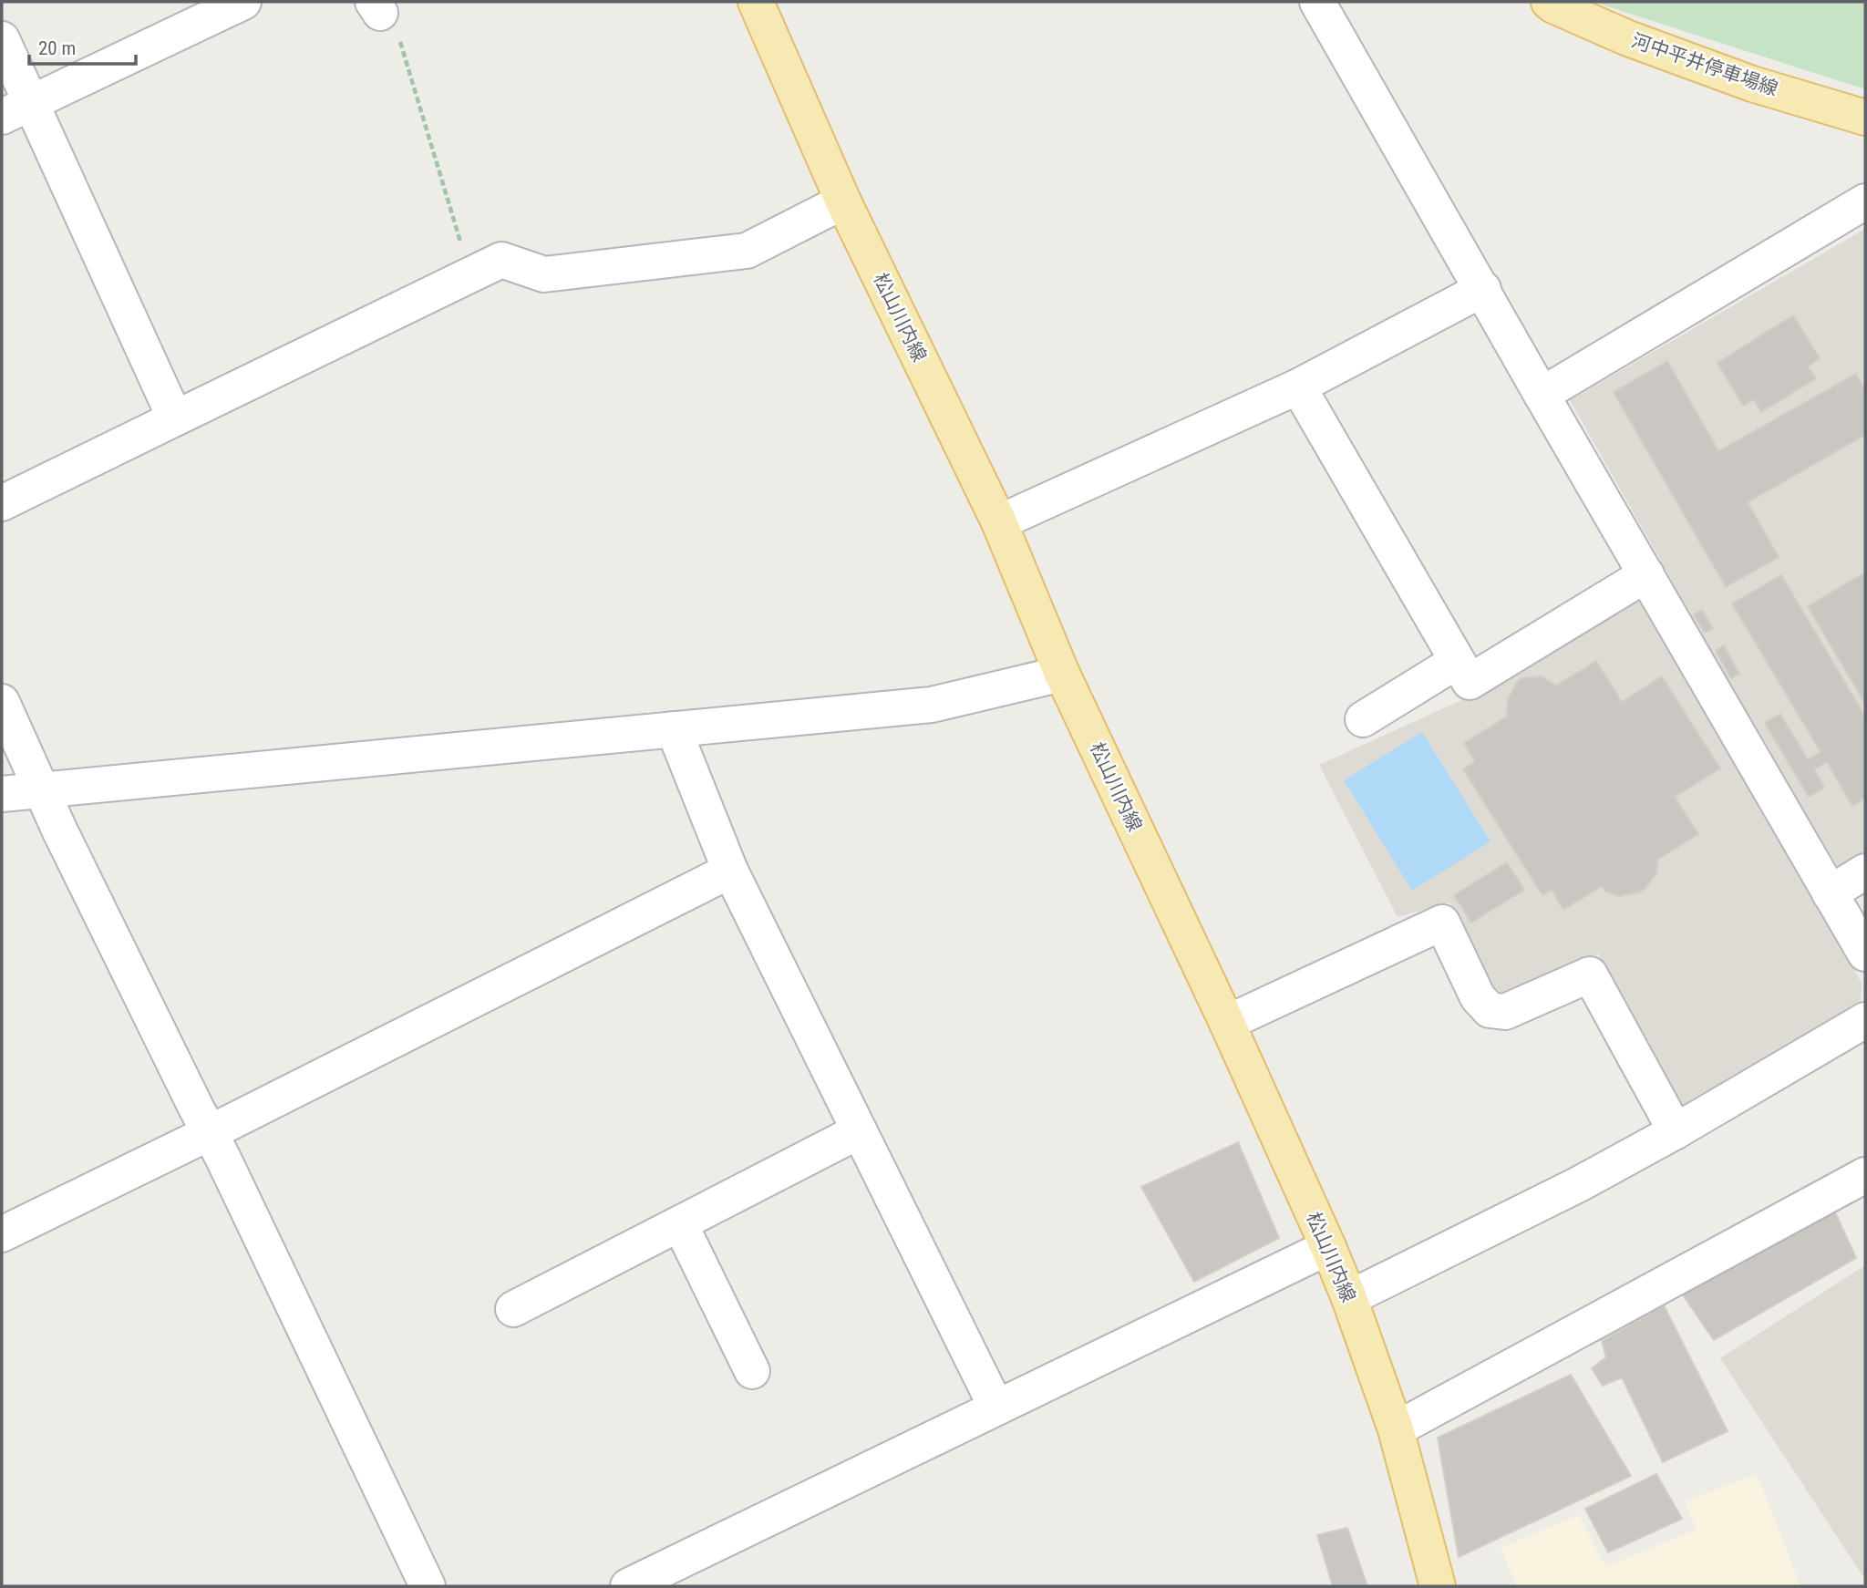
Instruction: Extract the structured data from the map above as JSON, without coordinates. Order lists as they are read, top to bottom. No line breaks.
{"streets":{"main road":["河中平井停車場線","松山川内線"]},"scale_bar":"20 m"}
